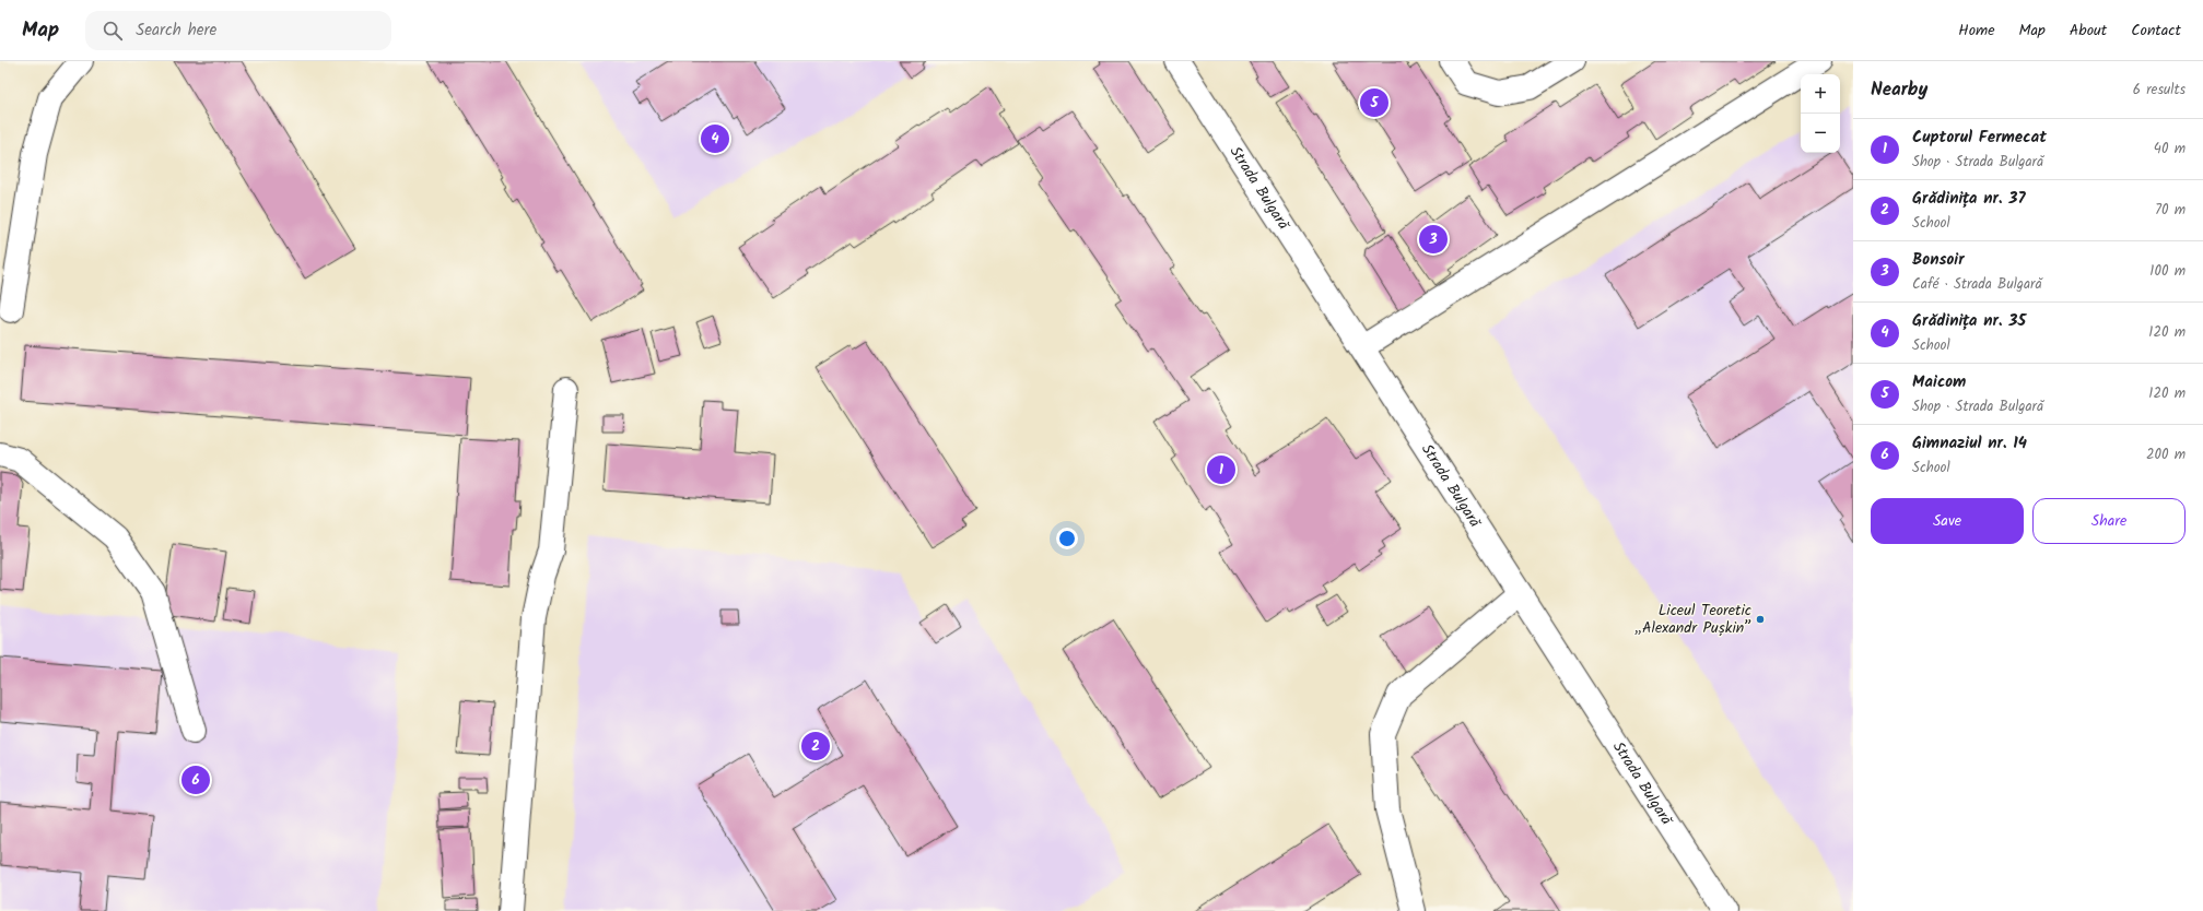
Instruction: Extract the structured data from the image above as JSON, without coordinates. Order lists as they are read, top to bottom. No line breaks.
{"streets":{"street":["Strada Bulgară"]},"places":["Liceul Teoretic „Alexandr Pușkin”"],"page":{"header":"Map","search":"Search here","nav":["Home","Map","About","Contact"],"heading":["Nearby","6 results"],"map_buttons":["+","−"],"pins":["5","4","3","1","2","6"],"list":[{"mark":"1","name":"Cuptorul Fermecat","note":"Shop · Strada Bulgară","value":"40 m"},{"mark":"2","name":"Grădinița nr. 37","note":"School","value":"70 m"},{"mark":"3","name":"Bonsoir","note":"Café · Strada Bulgară","value":"100 m"},{"mark":"4","name":"Grădinița nr. 35","note":"School","value":"120 m"},{"mark":"5","name":"Maicom","note":"Shop · Strada Bulgară","value":"120 m"},{"mark":"6","name":"Gimnaziul nr. 14","note":"School","value":"200 m"}],"buttons":["Save","Share"]}}
